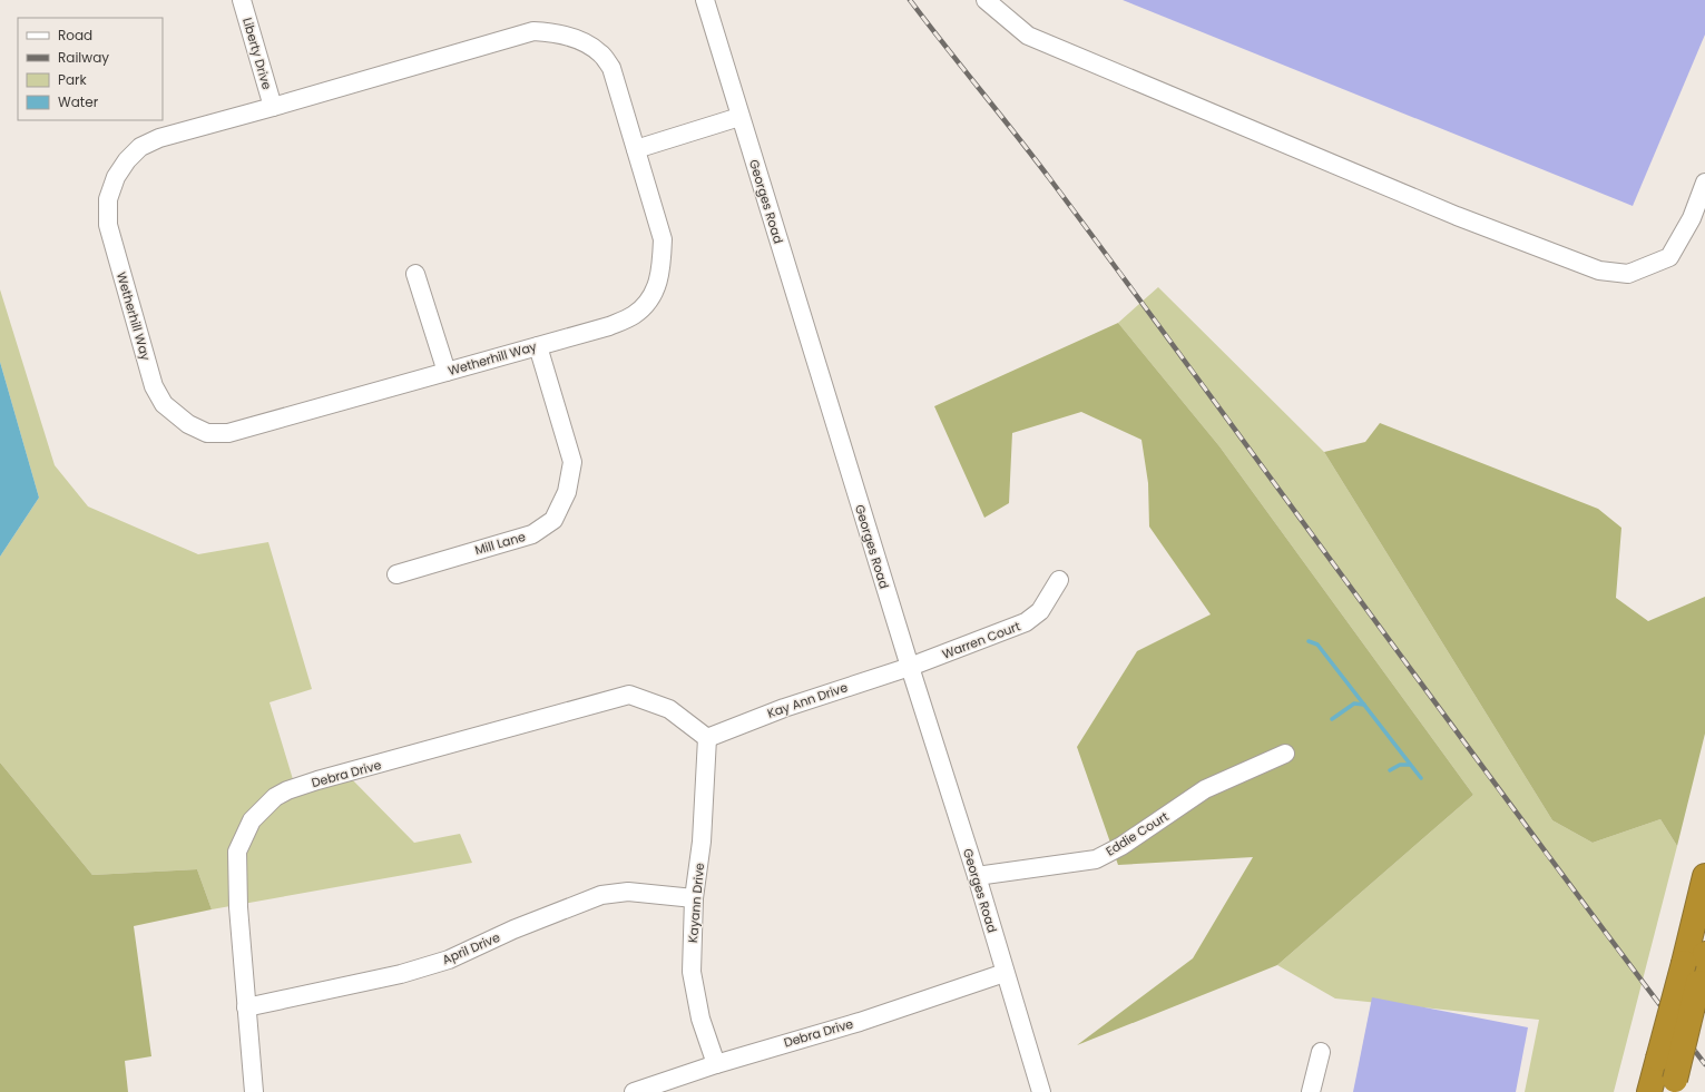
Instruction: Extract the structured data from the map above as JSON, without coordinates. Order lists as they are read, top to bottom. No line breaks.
{"streets":{"street":["Liberty Drive","Georges Road","Wetherhill Way","Mill Lane","Warren Court","Kay Ann Drive","Debra Drive","Eddie Court","Kayann Drive","April Drive"]},"crossings":[["Liberty Drive","Wetherhill Way"],["Georges Road","Warren Court"],["Georges Road","Kay Ann Drive"],["Georges Road","Debra Drive"],["Georges Road","Eddie Court"],["Wetherhill Way","Mill Lane"],["Warren Court","Kay Ann Drive"],["Kay Ann Drive","Debra Drive"],["Kay Ann Drive","Kayann Drive"],["Debra Drive","Kayann Drive"],["Debra Drive","April Drive"],["Kayann Drive","April Drive"]],"legend":["Road","Railway","Park","Water"]}
